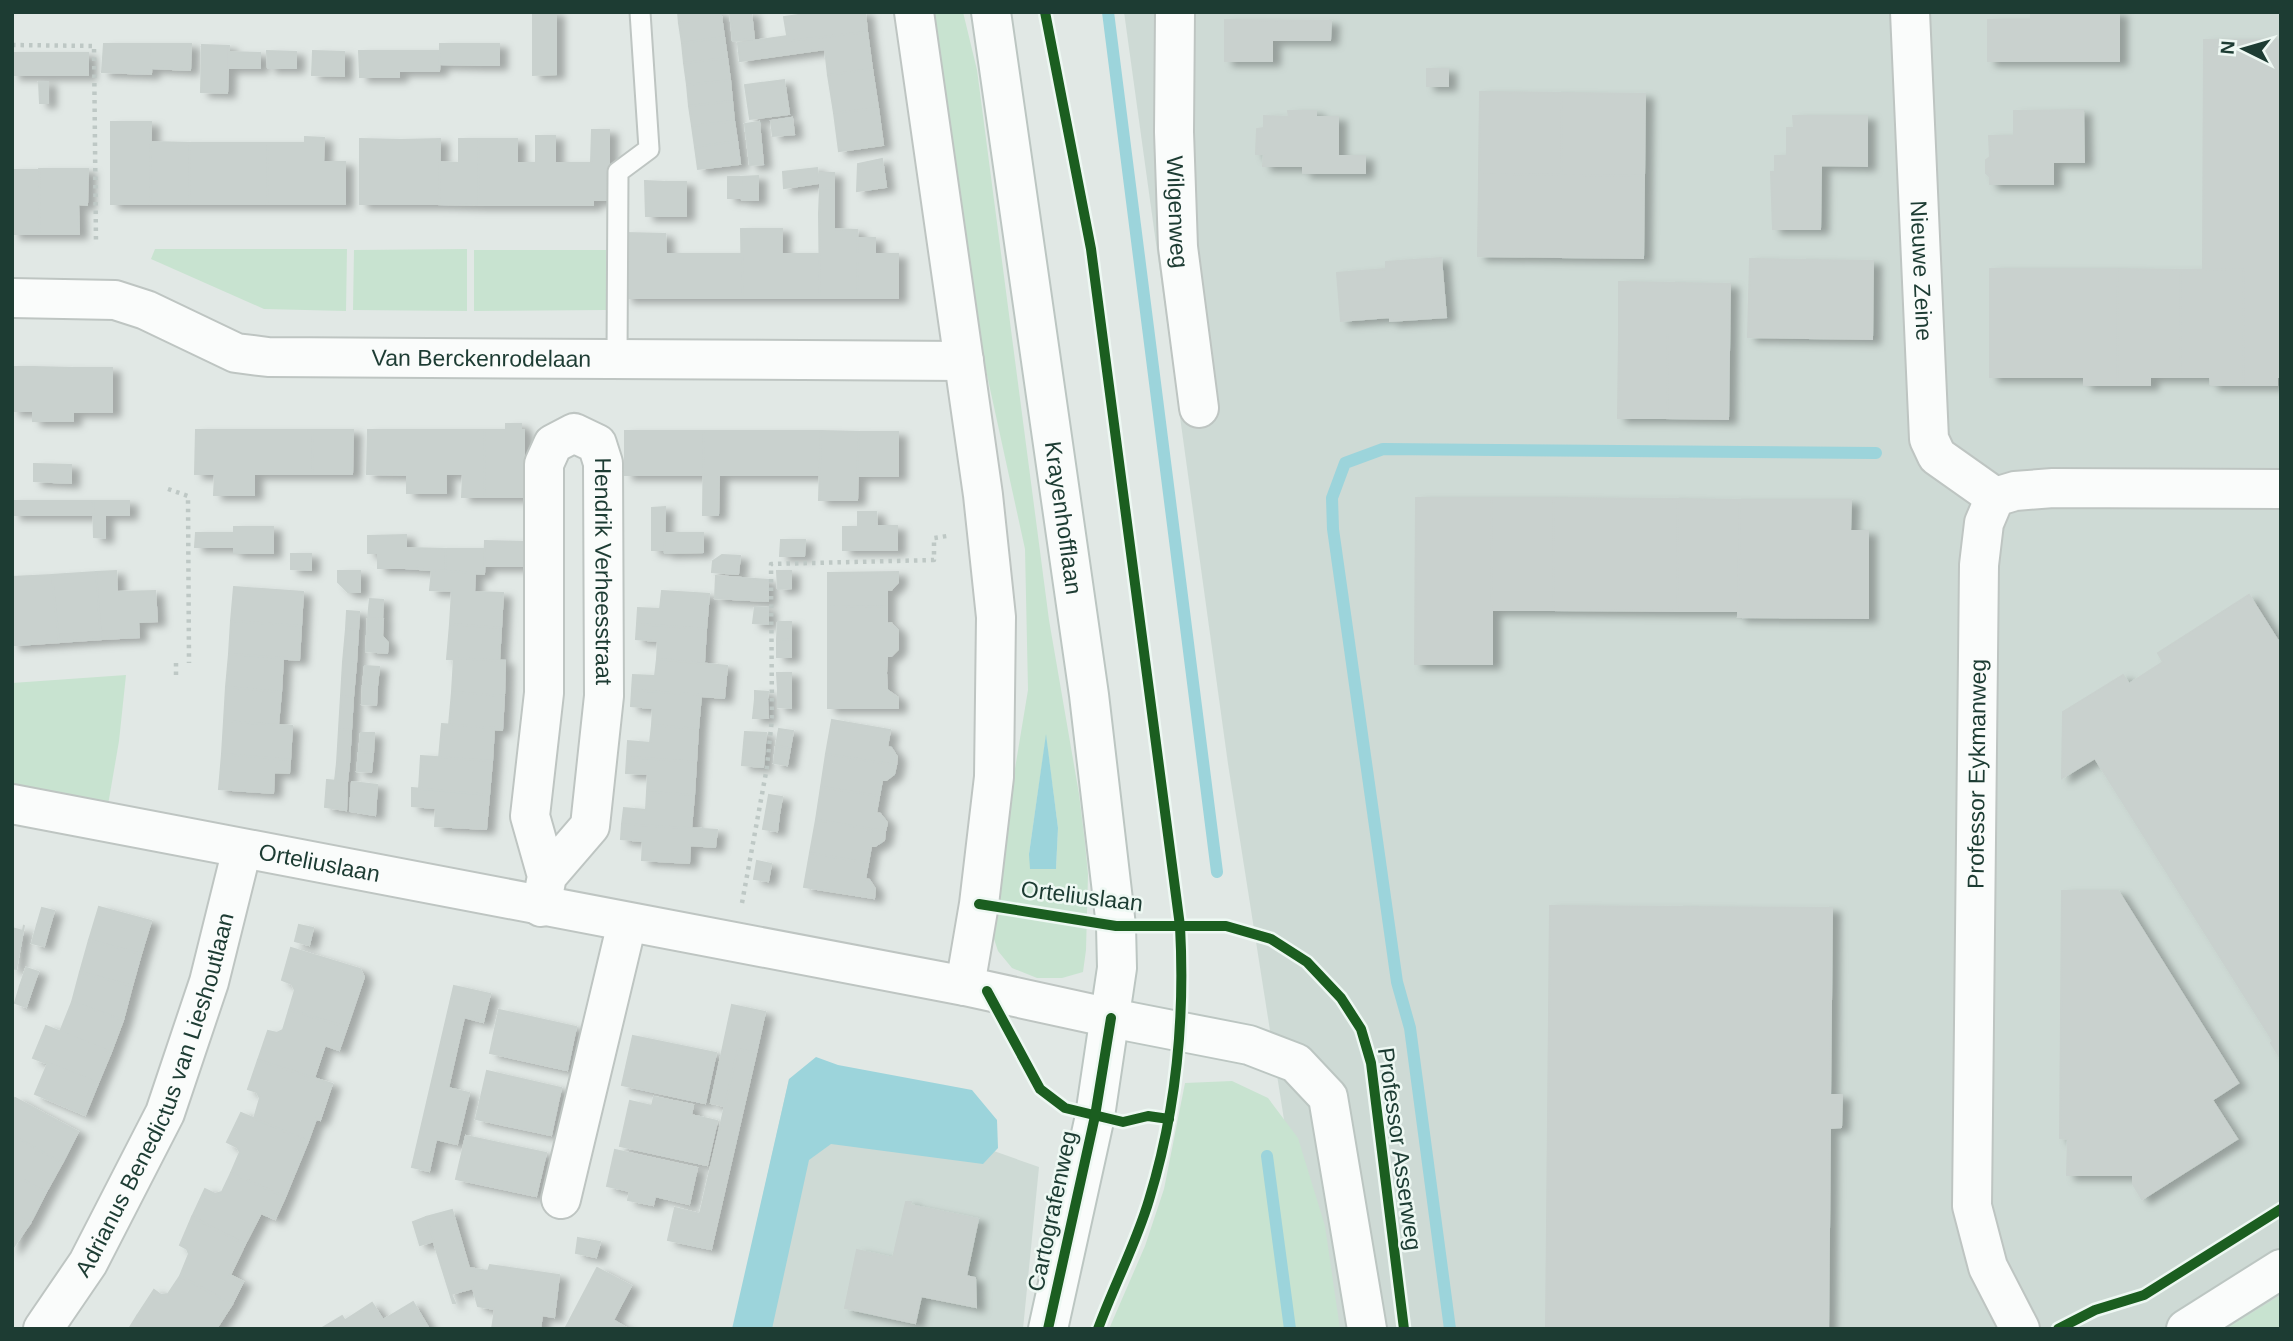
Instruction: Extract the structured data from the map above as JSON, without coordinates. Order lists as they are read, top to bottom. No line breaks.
{"streets":{"street":["Wilgenweg","Nieuwe Zeine","Van Berckenrodelaan","Krayenhofflaan","Hendrik Verheesstraat","Professor Eykmanweg","Orteliuslaan","Adrianus Benedictus van Lieshoutlaan","Cartografenweg"],"cycle path":["Professor Asserweg"]},"crossings":[["Nieuwe Zeine","Professor Eykmanweg"],["Krayenhofflaan","Orteliuslaan"],["Krayenhofflaan","Cartografenweg"],["Hendrik Verheesstraat","Orteliuslaan"],["Orteliuslaan","Adrianus Benedictus van Lieshoutlaan"],["Orteliuslaan","Cartografenweg"]],"north":"left"}
